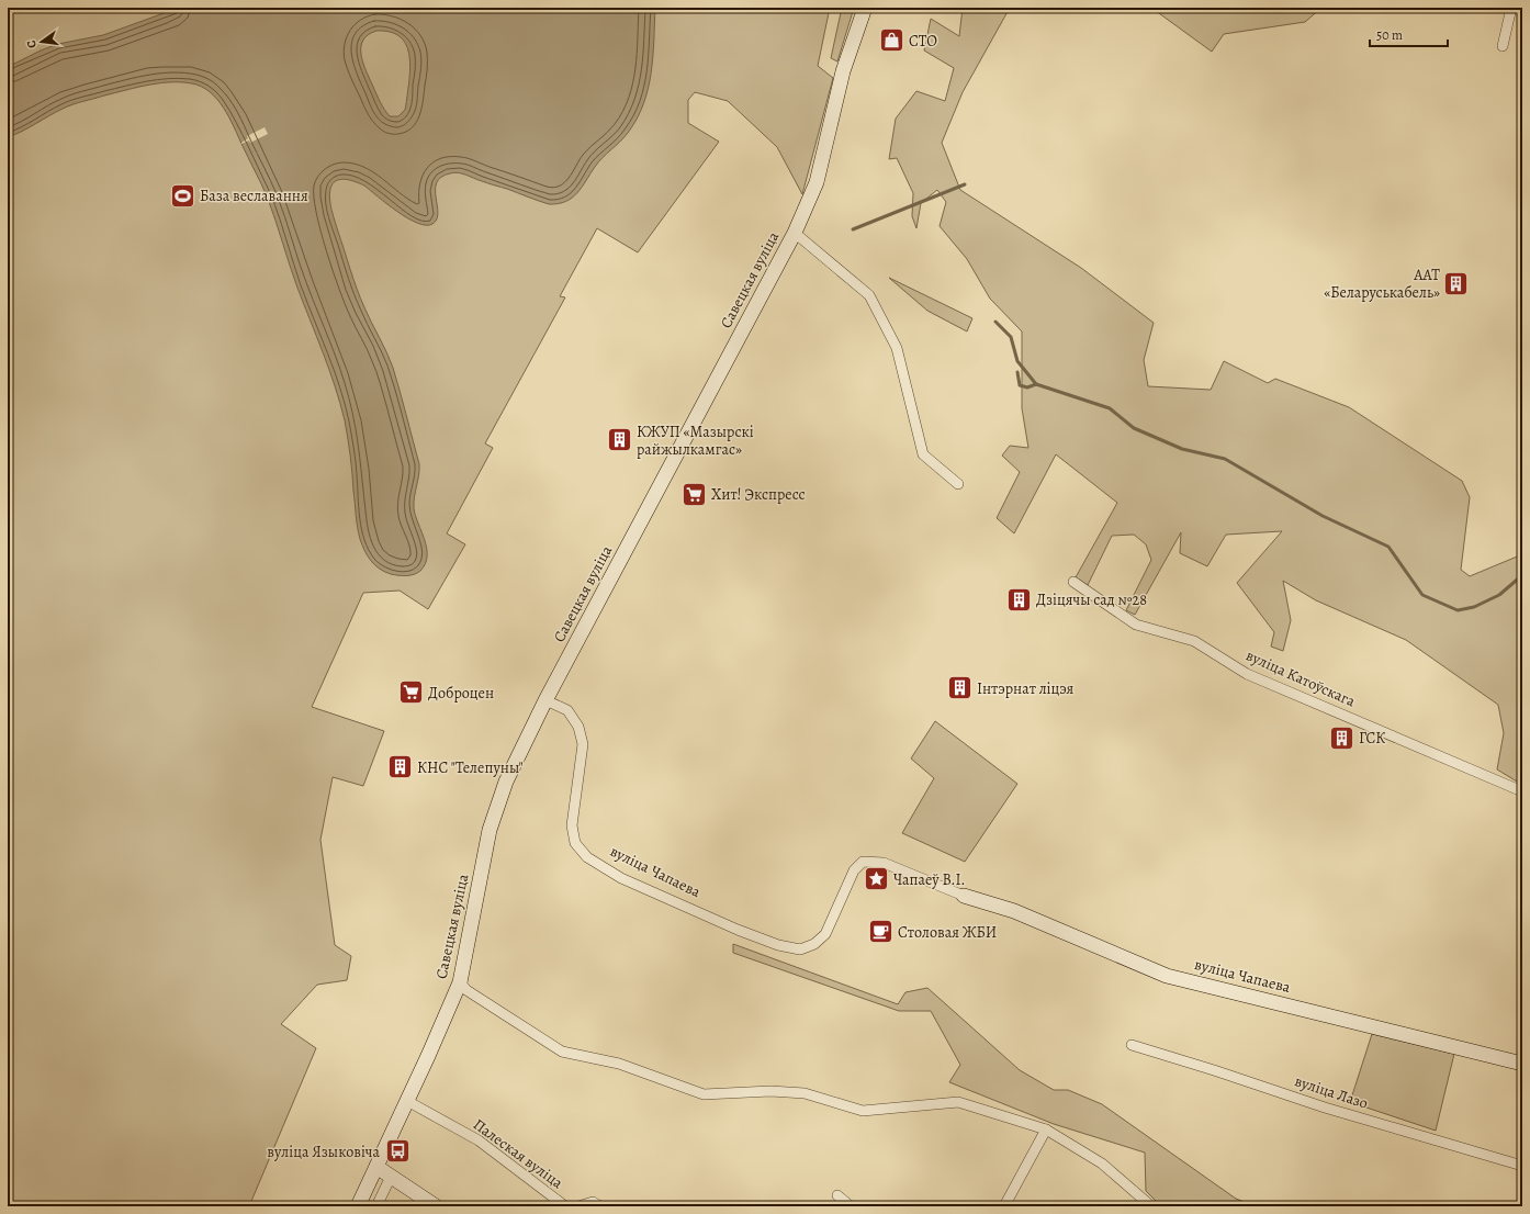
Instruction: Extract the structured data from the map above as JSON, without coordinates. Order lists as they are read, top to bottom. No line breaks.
{"streets":{"street":["Савецкая вуліца","вуліца Катоўскага","вуліца Чапаева","вуліца Лазо","Палеская вуліца"]},"crossings":[["Савецкая вуліца","вуліца Чапаева"],["Савецкая вуліца","Палеская вуліца"]],"places":{"shop":["СТО"],"sports":["База веславання"],"building":["ААТ «Беларуськабель»","КЖУП «Мазырскі райжылкамгас»","Дзіцячы сад №28","Інтэрнат ліцэя","ГСК","КНС \"Телепуны\""],"supermarket":["Хит! Экспресс","Доброцен"],"place":["Чапаеў В.І."],"cafe":["Столовая ЖБИ"],"bus stop":["вуліца Языковіча"]},"scale_bar":"50 m","north":"left"}
